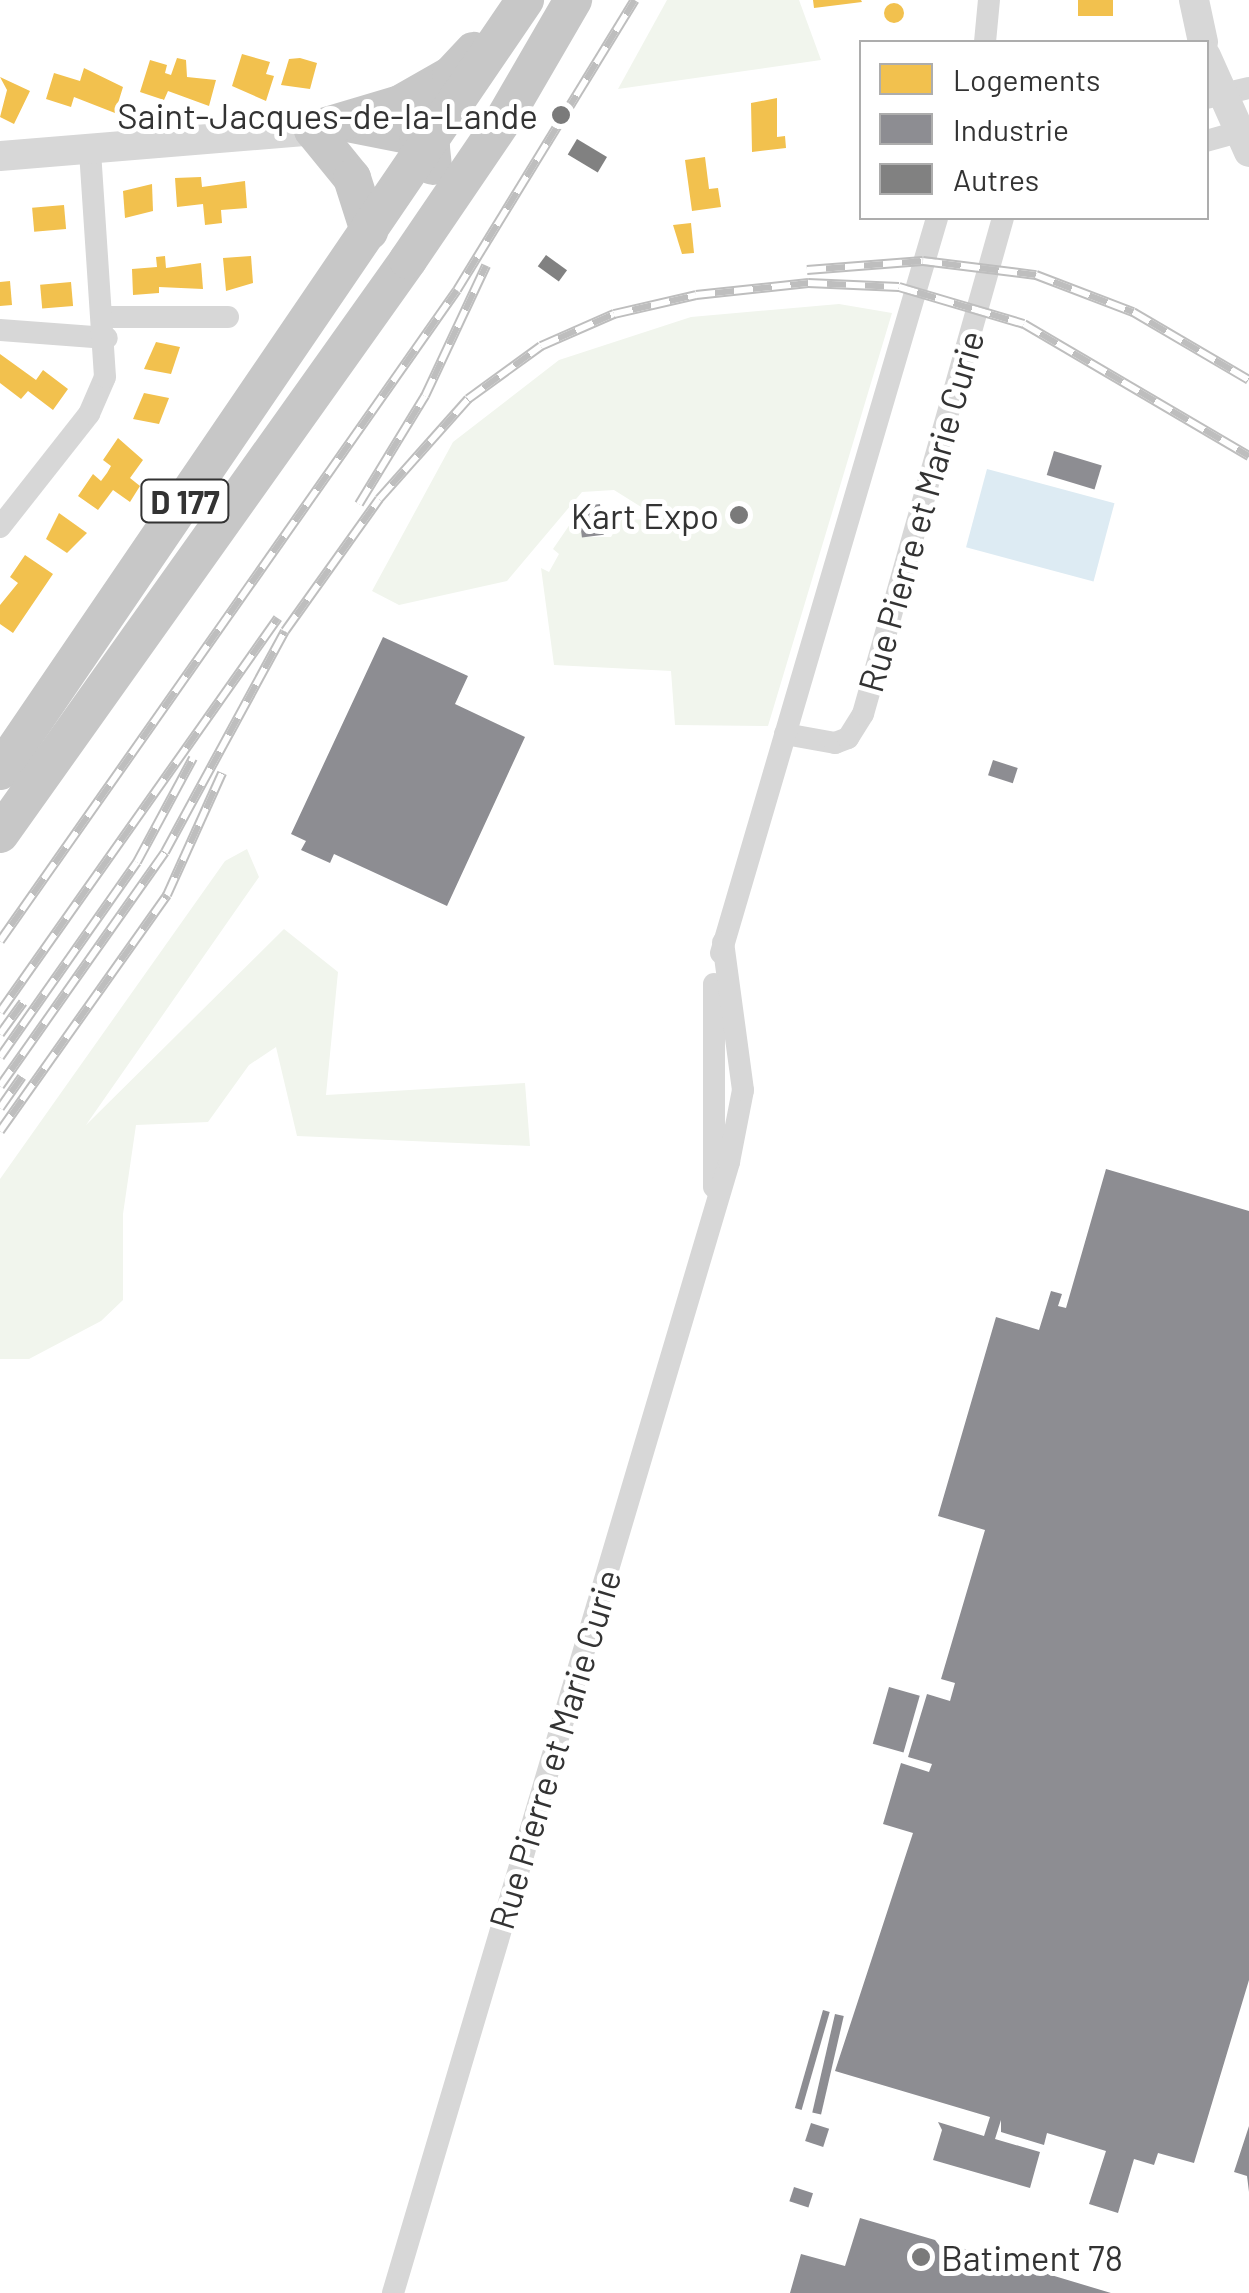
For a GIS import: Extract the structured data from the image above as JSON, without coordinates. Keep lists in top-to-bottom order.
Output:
{
  "streets": {
    "highway": ["D 177"],
    "street": ["Rue Pierre et Marie Curie"]
  },
  "places": ["Saint-Jacques-de-la-Lande", "Kart Expo", "Batiment 78"],
  "legend": ["Logements", "Industrie", "Autres"]
}
